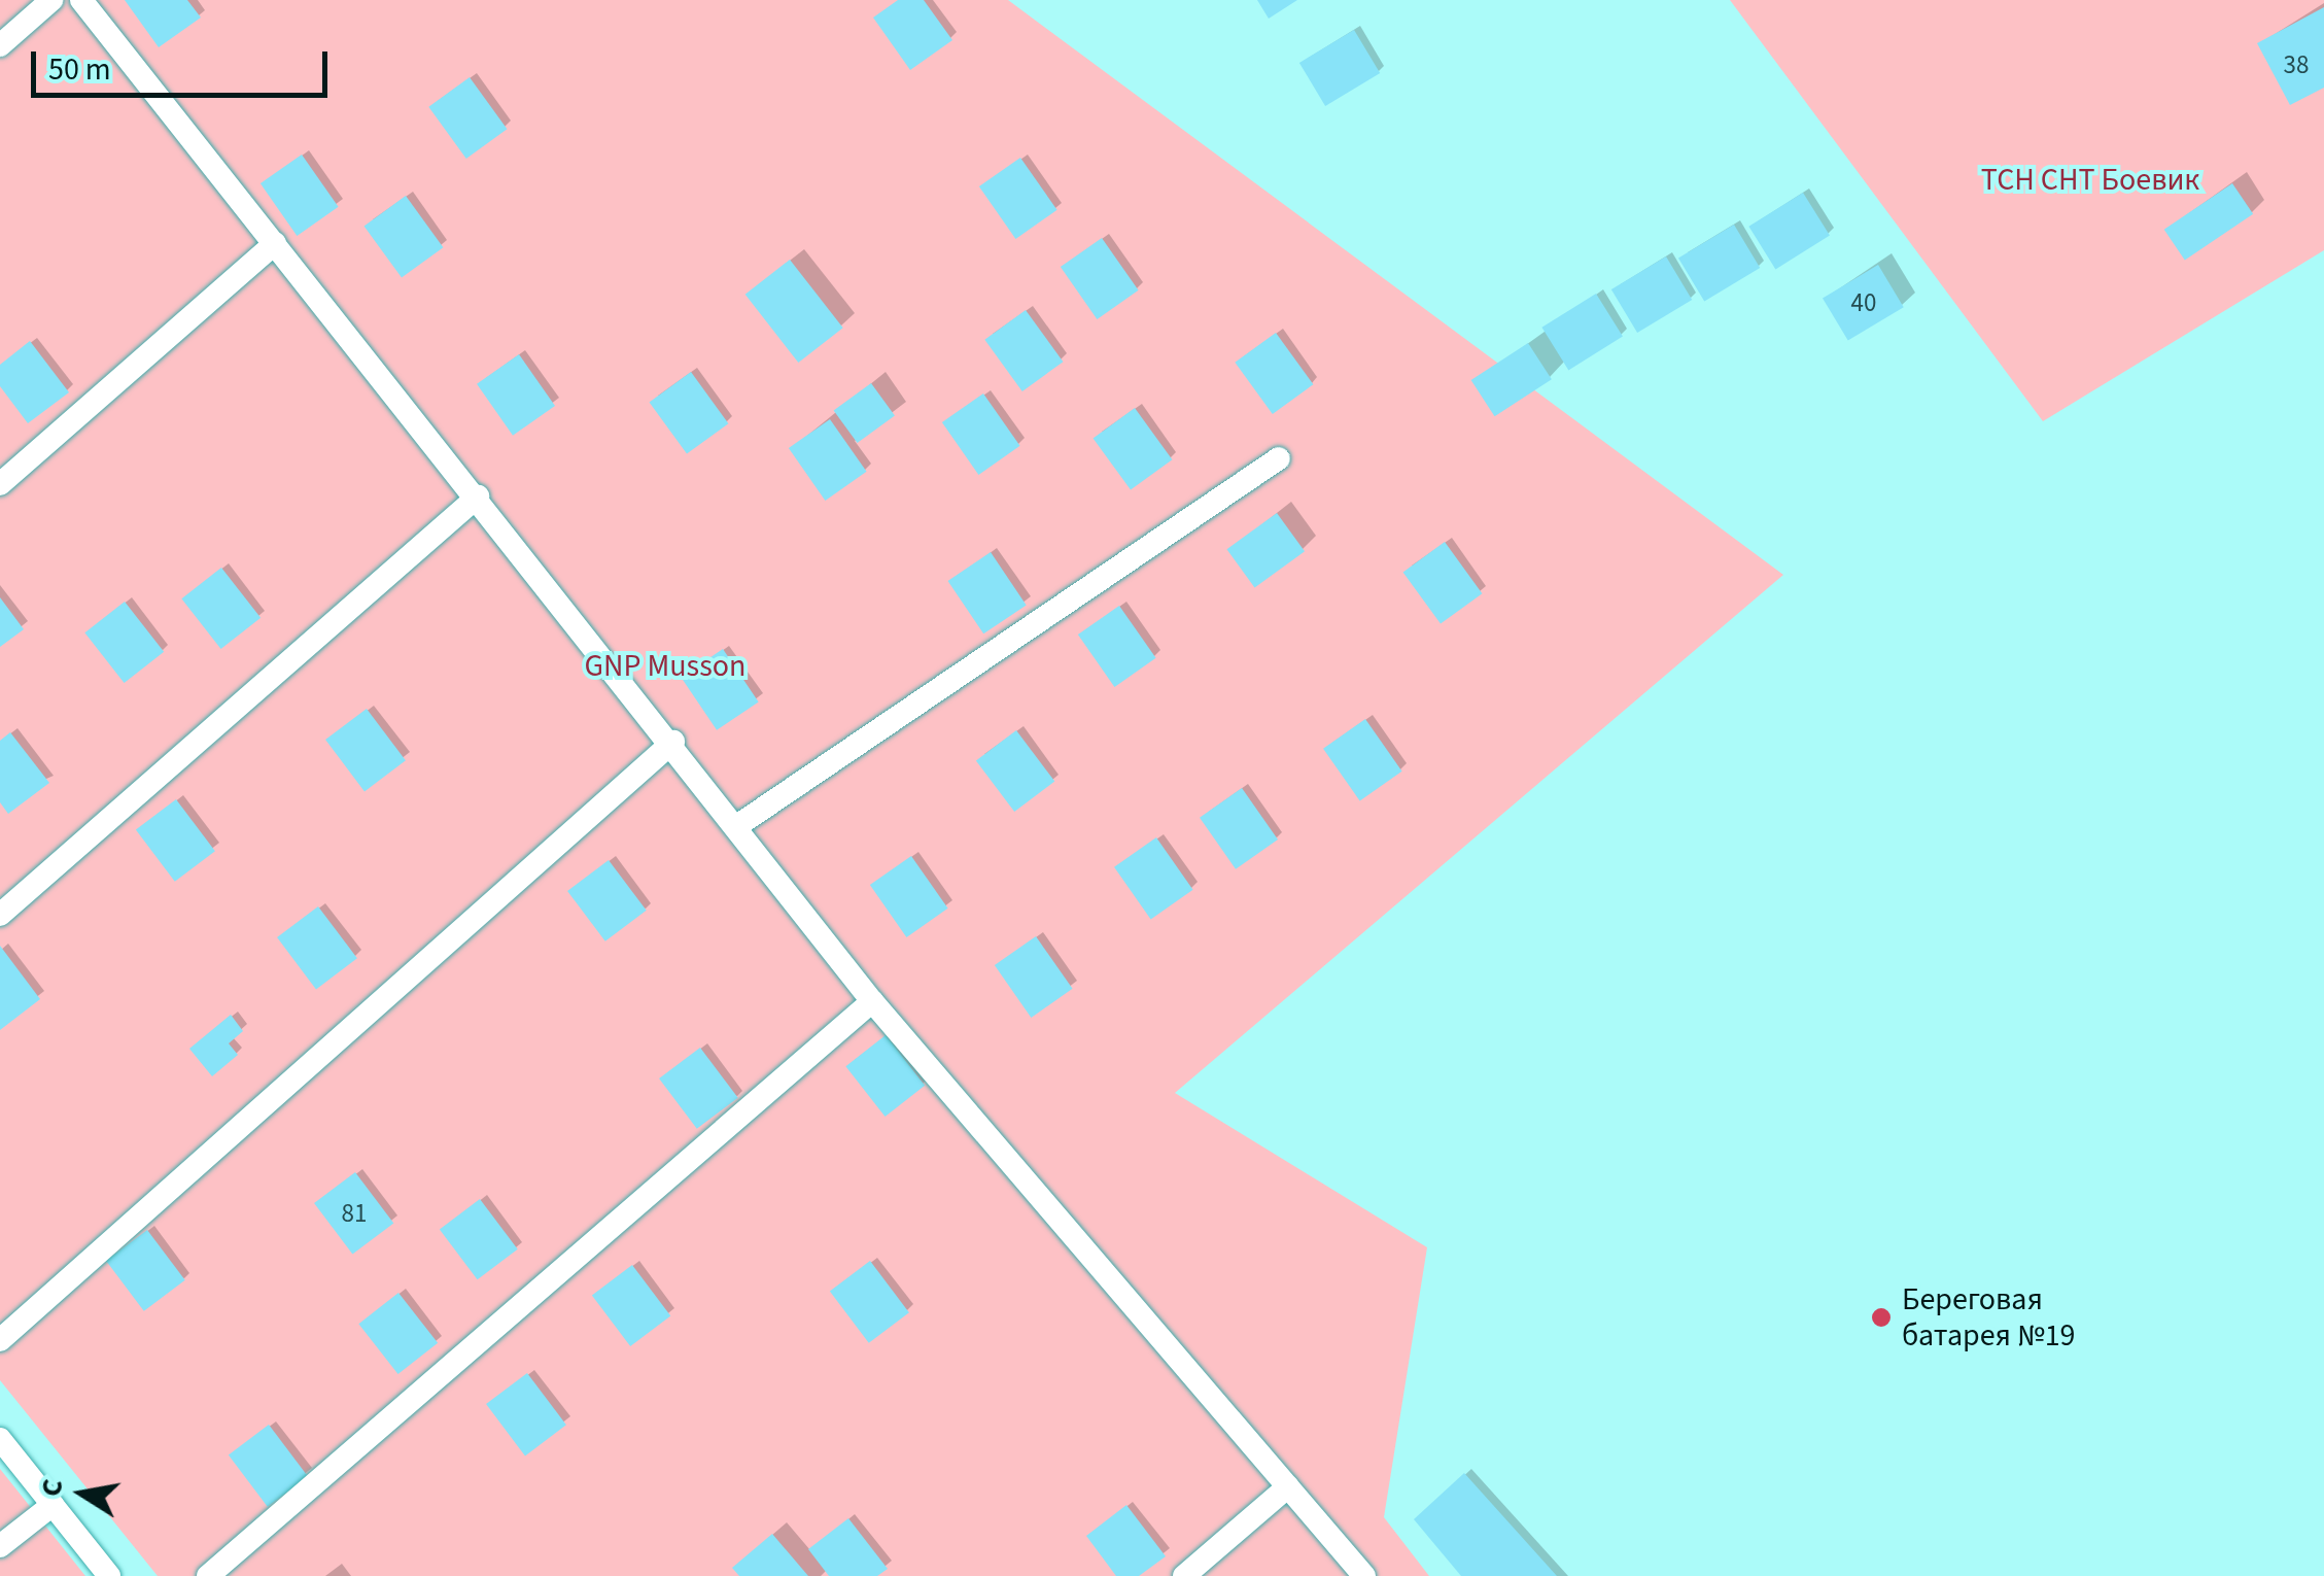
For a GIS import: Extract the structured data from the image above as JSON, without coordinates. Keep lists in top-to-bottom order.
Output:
{
  "parks": ["ТСН СНТ Боевик", "GNP Musson"],
  "places": ["Береговая батарея №19"],
  "house_numbers": ["38", "40", "81"],
  "scale_bar": "50 m",
  "north": "left"
}
